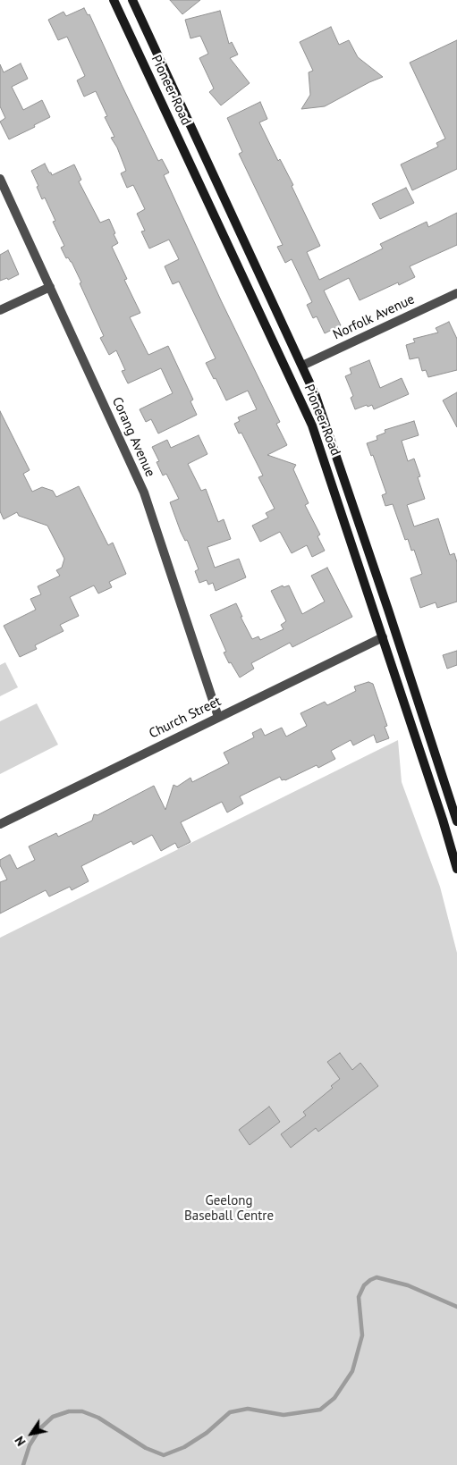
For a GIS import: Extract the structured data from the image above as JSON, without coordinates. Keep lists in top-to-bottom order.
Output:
{
  "streets": {
    "main road": ["Pioneer Road"],
    "street": ["Norfolk Avenue", "Corang Avenue", "Church Street"]
  },
  "crossings": [
    ["Pioneer Road", "Norfolk Avenue"],
    ["Pioneer Road", "Church Street"],
    ["Corang Avenue", "Church Street"]
  ],
  "parks": ["Geelong Baseball Centre"],
  "north": "bottom left"
}
